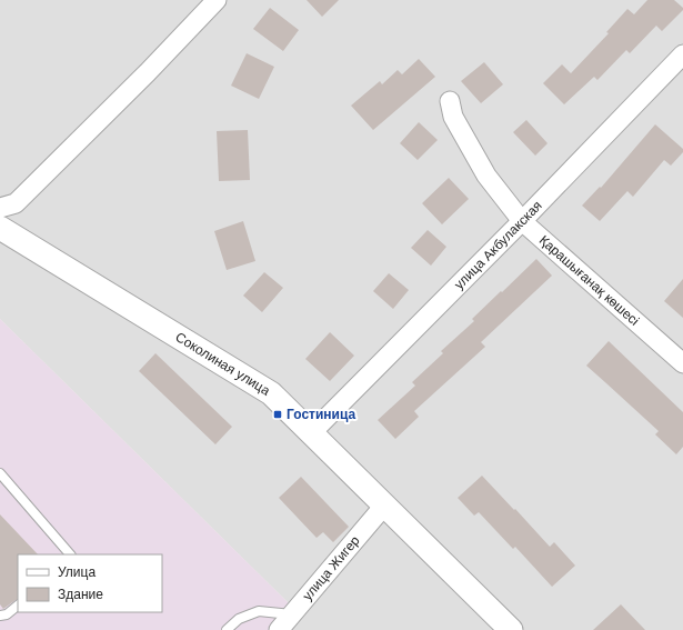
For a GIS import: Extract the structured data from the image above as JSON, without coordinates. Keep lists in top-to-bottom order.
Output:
{
  "streets": {
    "street": [
      "улица Акбулакская",
      "Қарашығанақ көшесі",
      "Соколиная улица",
      "улица Жигер"
    ]
  },
  "crossings": [
    ["улица Акбулакская", "Қарашығанақ көшесі"],
    ["улица Акбулакская", "Соколиная улица"],
    ["Соколиная улица", "улица Жигер"]
  ],
  "places": {
    "transit": ["Гостиница"]
  },
  "legend": ["Улица", "Здание"]
}
